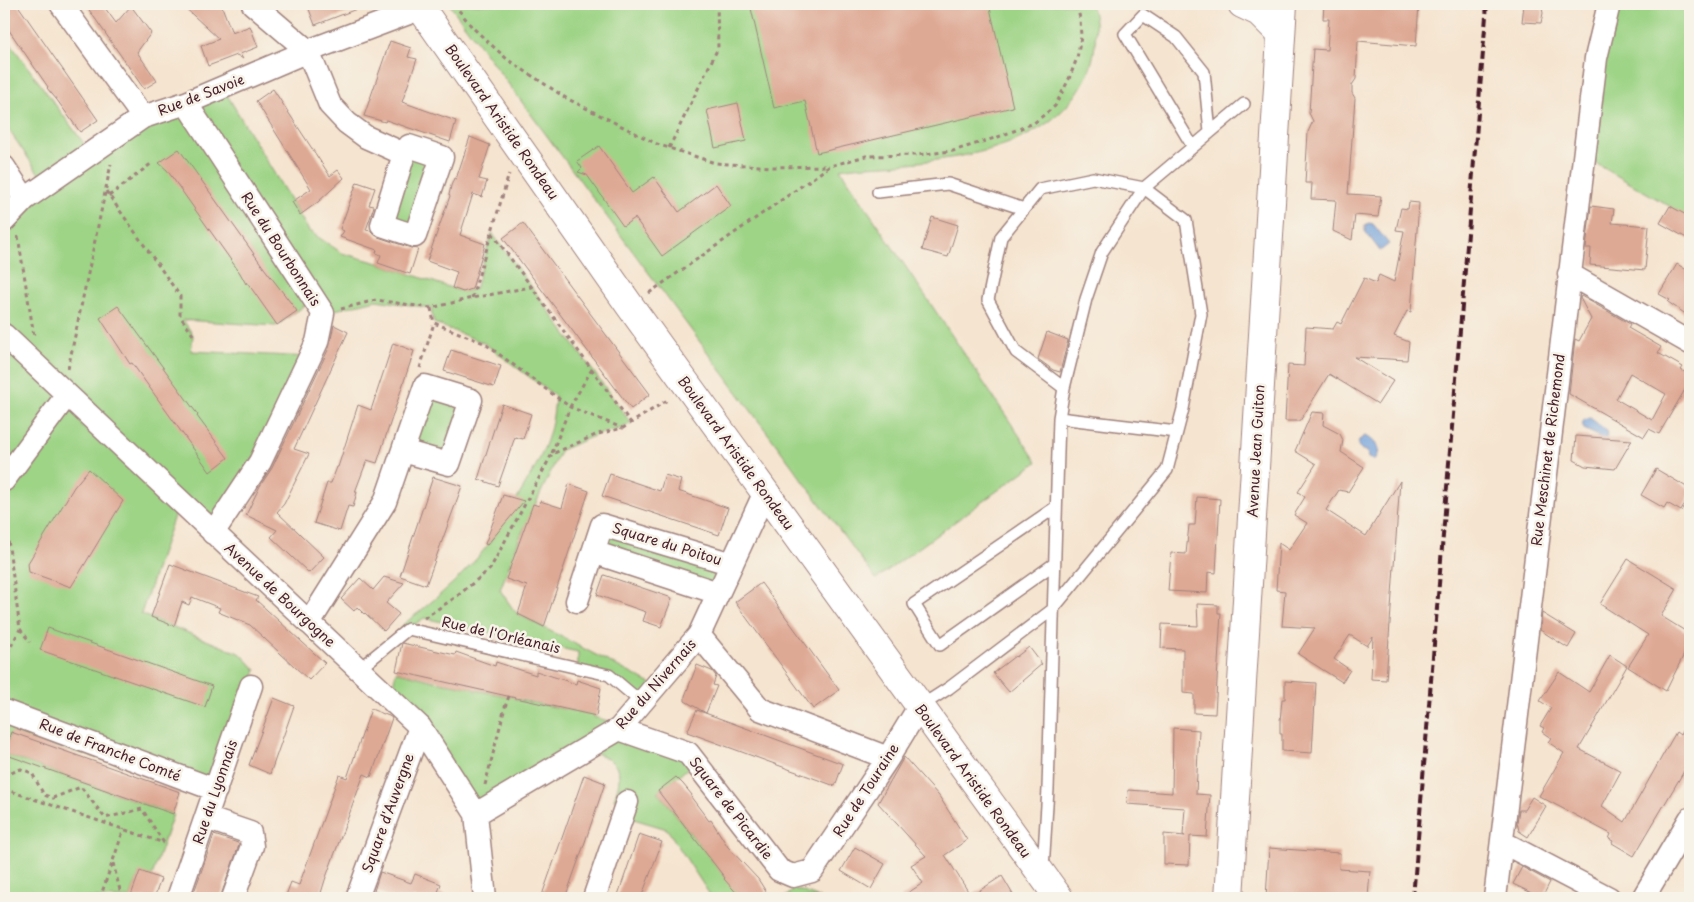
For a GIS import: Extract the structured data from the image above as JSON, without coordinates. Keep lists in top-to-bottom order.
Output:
{
  "streets": {
    "street": [
      "Rue de Savoie",
      "Boulevard Aristide Rondeau",
      "Rue du Bourbonnais",
      "Rue Meschinet de Richemond",
      "Avenue Jean Guiton",
      "Square du Poitou",
      "Avenue de Bourgogne",
      "Rue du Nivernais",
      "Rue de Franche Comté",
      "Rue de Touraine",
      "Rue du Lyonnais",
      "Square de Picardie",
      "Square d'Auvergne"
    ],
    "lane": ["Rue de l'Orléanais"]
  },
  "crossings": [
    ["Rue de Savoie", "Boulevard Aristide Rondeau"],
    ["Rue de Savoie", "Rue du Bourbonnais"],
    ["Boulevard Aristide Rondeau", "Rue du Nivernais"],
    ["Boulevard Aristide Rondeau", "Rue de Touraine"],
    ["Rue du Bourbonnais", "Avenue de Bourgogne"],
    ["Square du Poitou", "Rue du Nivernais"],
    ["Avenue de Bourgogne", "Rue du Nivernais"],
    ["Avenue de Bourgogne", "Square d'Auvergne"],
    ["Rue de l'Orléanais", "Rue du Nivernais"],
    ["Rue du Nivernais", "Square de Picardie"],
    ["Rue de Franche Comté", "Rue du Lyonnais"],
    ["Rue de Touraine", "Square de Picardie"]
  ]
}
